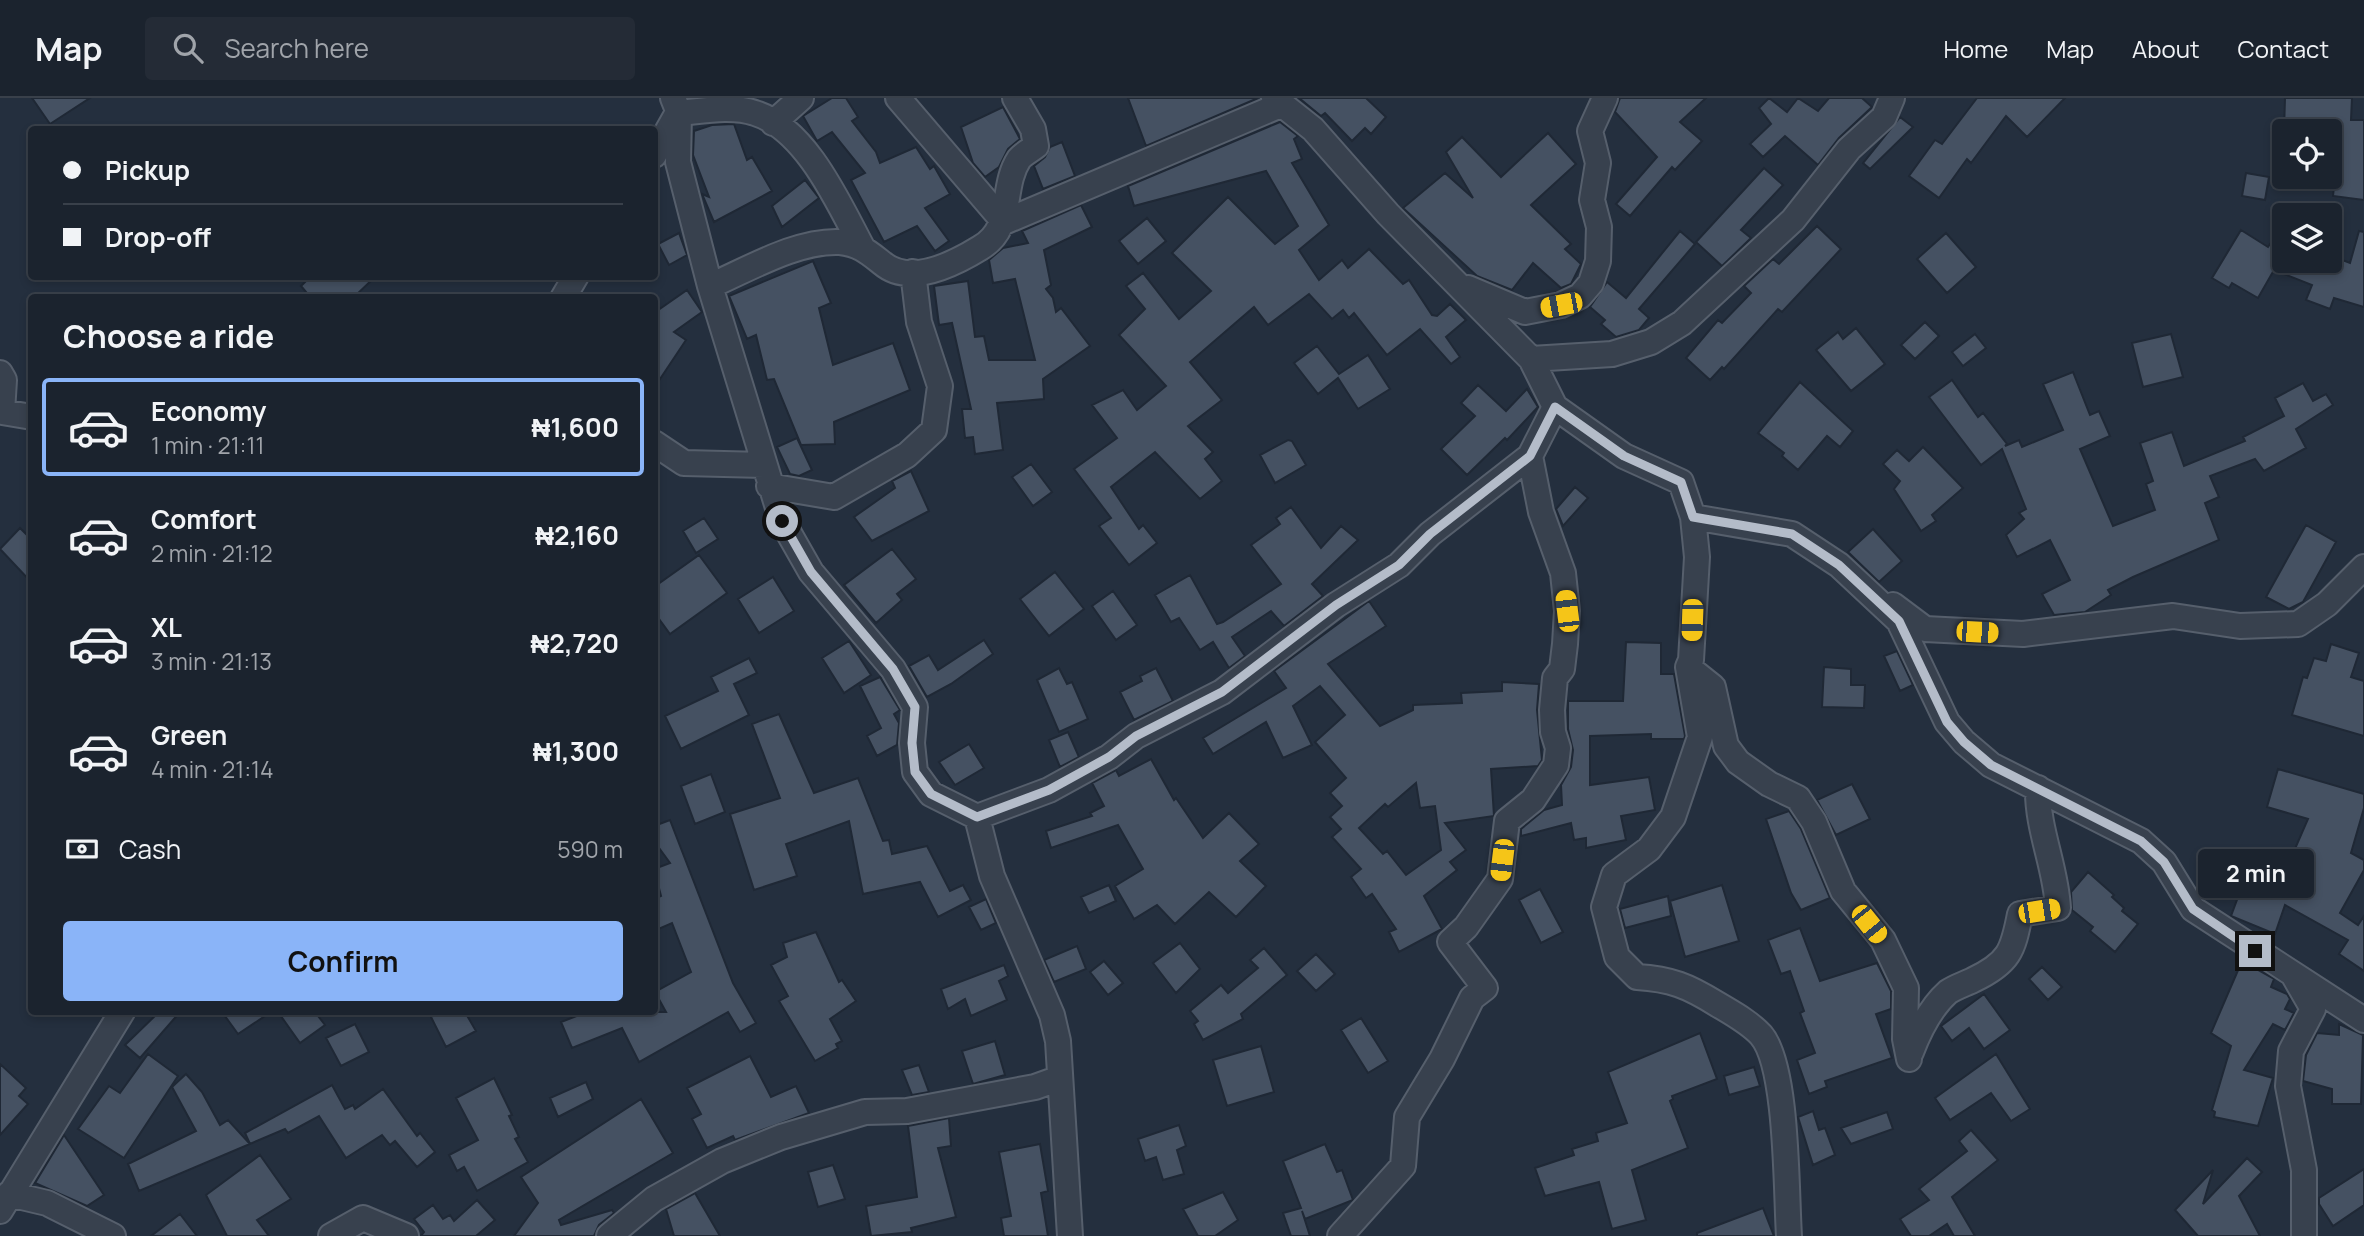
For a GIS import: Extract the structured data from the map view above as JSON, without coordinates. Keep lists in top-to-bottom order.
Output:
{
  "page": {
    "header": "Map",
    "search": "Search here",
    "nav": [
      "Home",
      "Map",
      "About",
      "Contact"
    ],
    "banner": ["Pickup", "Drop-off"],
    "heading": "Choose a ride",
    "list": [
      {
        "name": "Economy",
        "note": "1 min · 21:11",
        "value": "₦1,600"
      },
      {
        "name": "Comfort",
        "note": "2 min · 21:12",
        "value": "₦2,160"
      },
      {
        "name": "XL",
        "note": "3 min · 21:13",
        "value": "₦2,720"
      },
      {
        "name": "Green",
        "note": "4 min · 21:14",
        "value": "₦1,300"
      }
    ],
    "pay": ["Cash", "590 m"],
    "bubble": "2 min",
    "buttons": "Confirm"
  }
}
